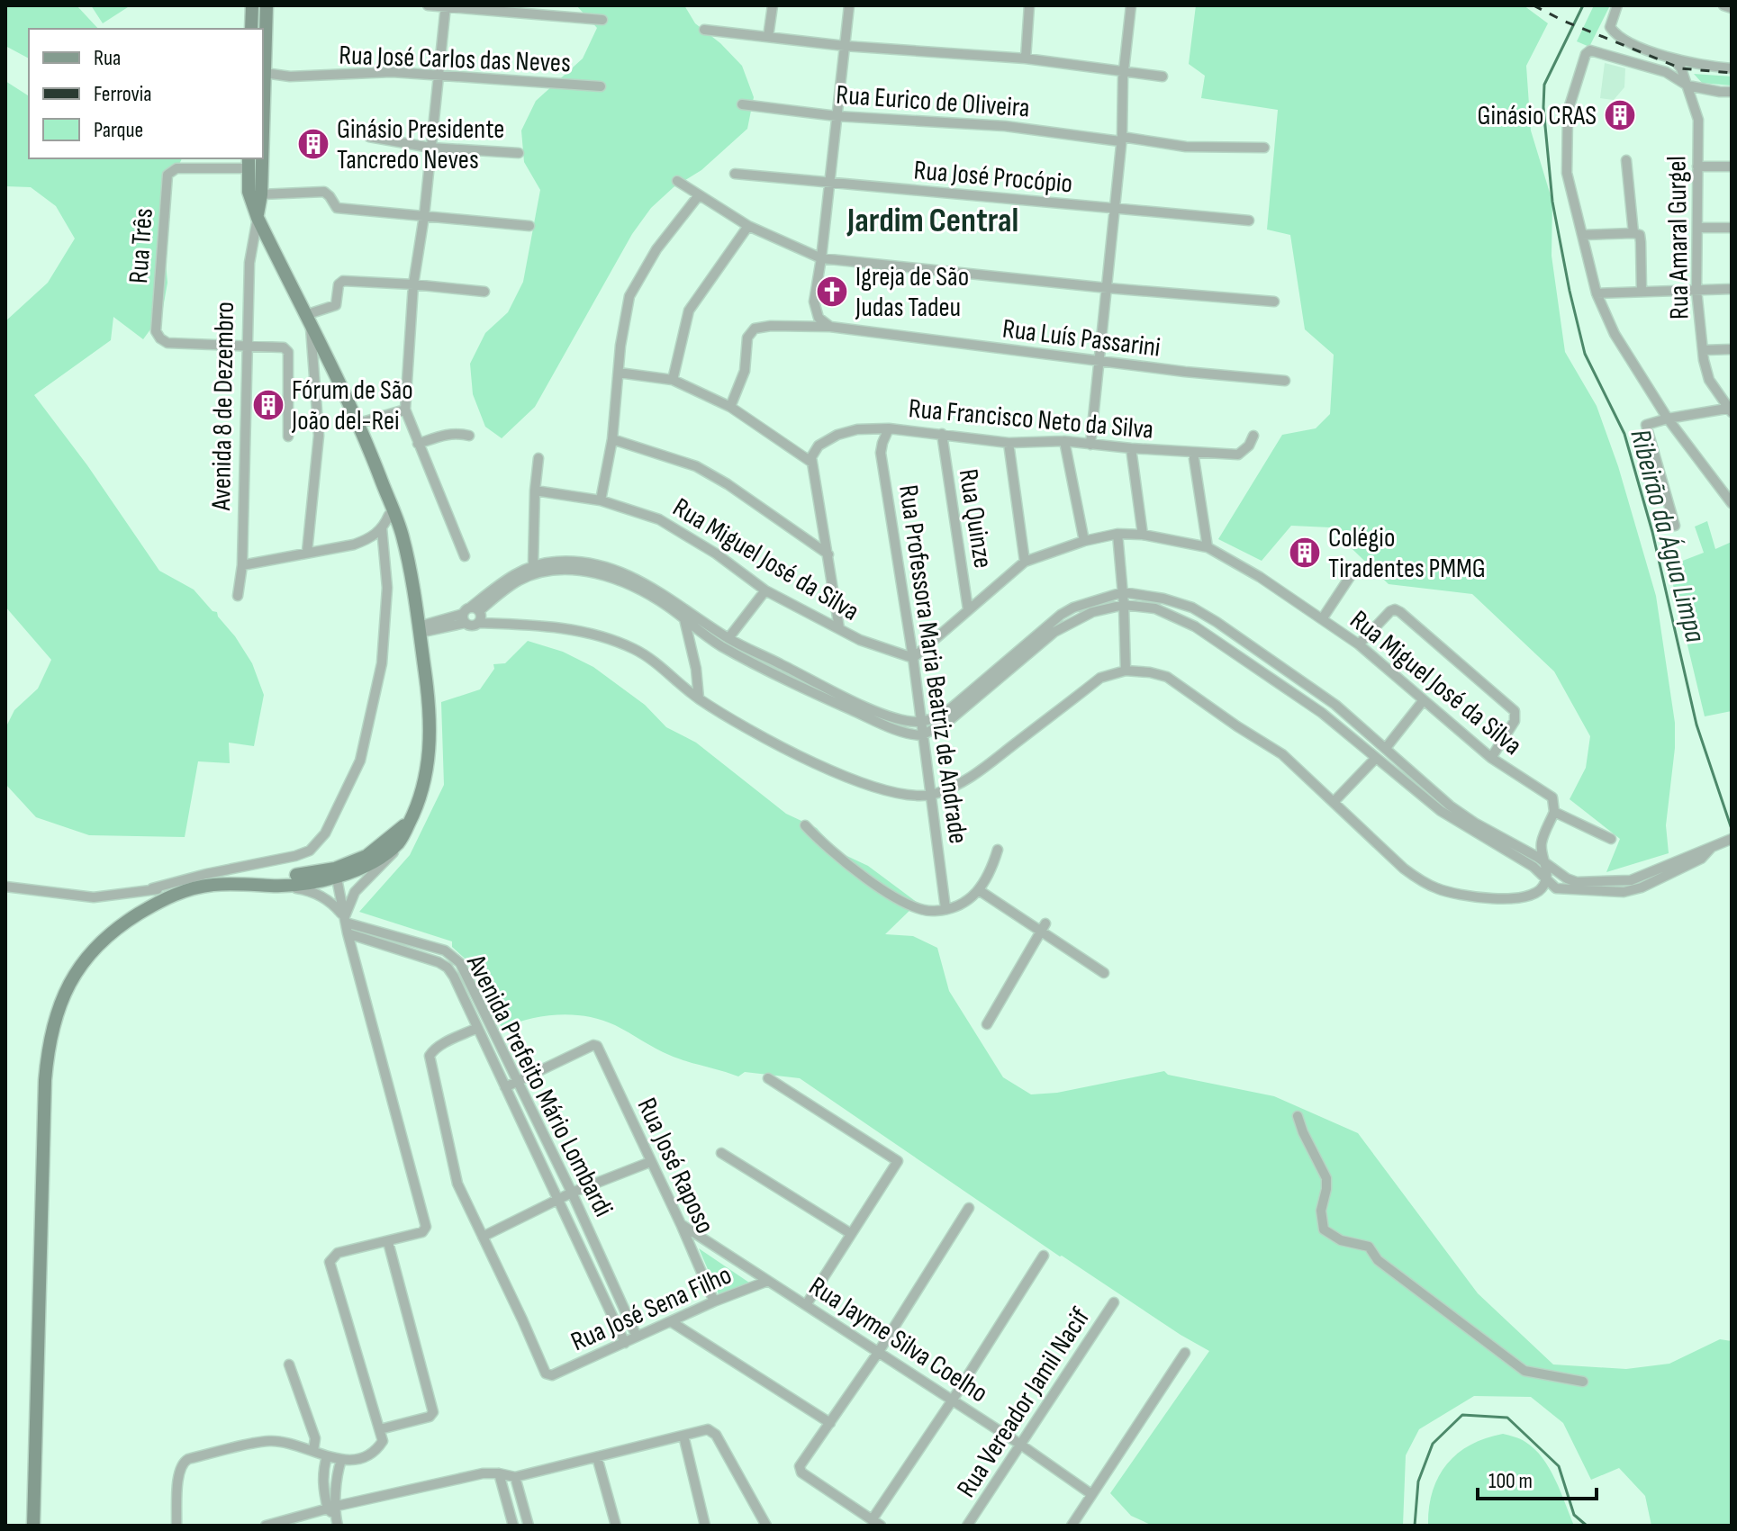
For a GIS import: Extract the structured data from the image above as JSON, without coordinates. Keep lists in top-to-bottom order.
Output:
{
  "streets": {
    "main road": ["Avenida 8 de Dezembro"],
    "street": [
      "Rua José Carlos das Neves",
      "Rua Eurico de Oliveira",
      "Rua José Procópio",
      "Rua Amaral Gurgel",
      "Rua Três",
      "Rua Luís Passarini",
      "Rua Francisco Neto da Silva",
      "Rua Quinze",
      "Rua Miguel José da Silva",
      "Rua Professora Maria Beatriz de Andrade",
      "Avenida Prefeito Mário Lombardi",
      "Rua José Raposo",
      "Rua José Sena Filho",
      "Rua Jayme Silva Coelho",
      "Rua Vereador Jamil Nacif"
    ]
  },
  "crossings": [
    ["Rua José Carlos das Neves", "Avenida 8 de Dezembro"],
    ["Rua Três", "Avenida 8 de Dezembro"],
    ["Rua Francisco Neto da Silva", "Rua Quinze"],
    ["Rua Francisco Neto da Silva", "Rua Professora Maria Beatriz de Andrade"],
    ["Rua Quinze", "Rua Miguel José da Silva"],
    ["Rua Miguel José da Silva", "Rua Professora Maria Beatriz de Andrade"],
    ["Avenida Prefeito Mário Lombardi", "Rua José Raposo"],
    ["Avenida Prefeito Mário Lombardi", "Rua José Sena Filho"],
    ["Rua José Raposo", "Rua José Sena Filho"],
    ["Rua José Raposo", "Rua Jayme Silva Coelho"],
    ["Rua José Sena Filho", "Rua Jayme Silva Coelho"],
    ["Rua Jayme Silva Coelho", "Rua Vereador Jamil Nacif"]
  ],
  "districts": ["Jardim Central"],
  "water": ["Ribeirão da Água Limpa"],
  "places": {
    "building": [
      "Ginásio CRAS",
      "Ginásio Presidente Tancredo Neves",
      "Fórum de São João del-Rei",
      "Colégio Tiradentes PMMG"
    ],
    "church": ["Igreja de São Judas Tadeu"]
  },
  "legend": ["Rua", "Ferrovia", "Parque"],
  "scale_bar": "100 m"
}
